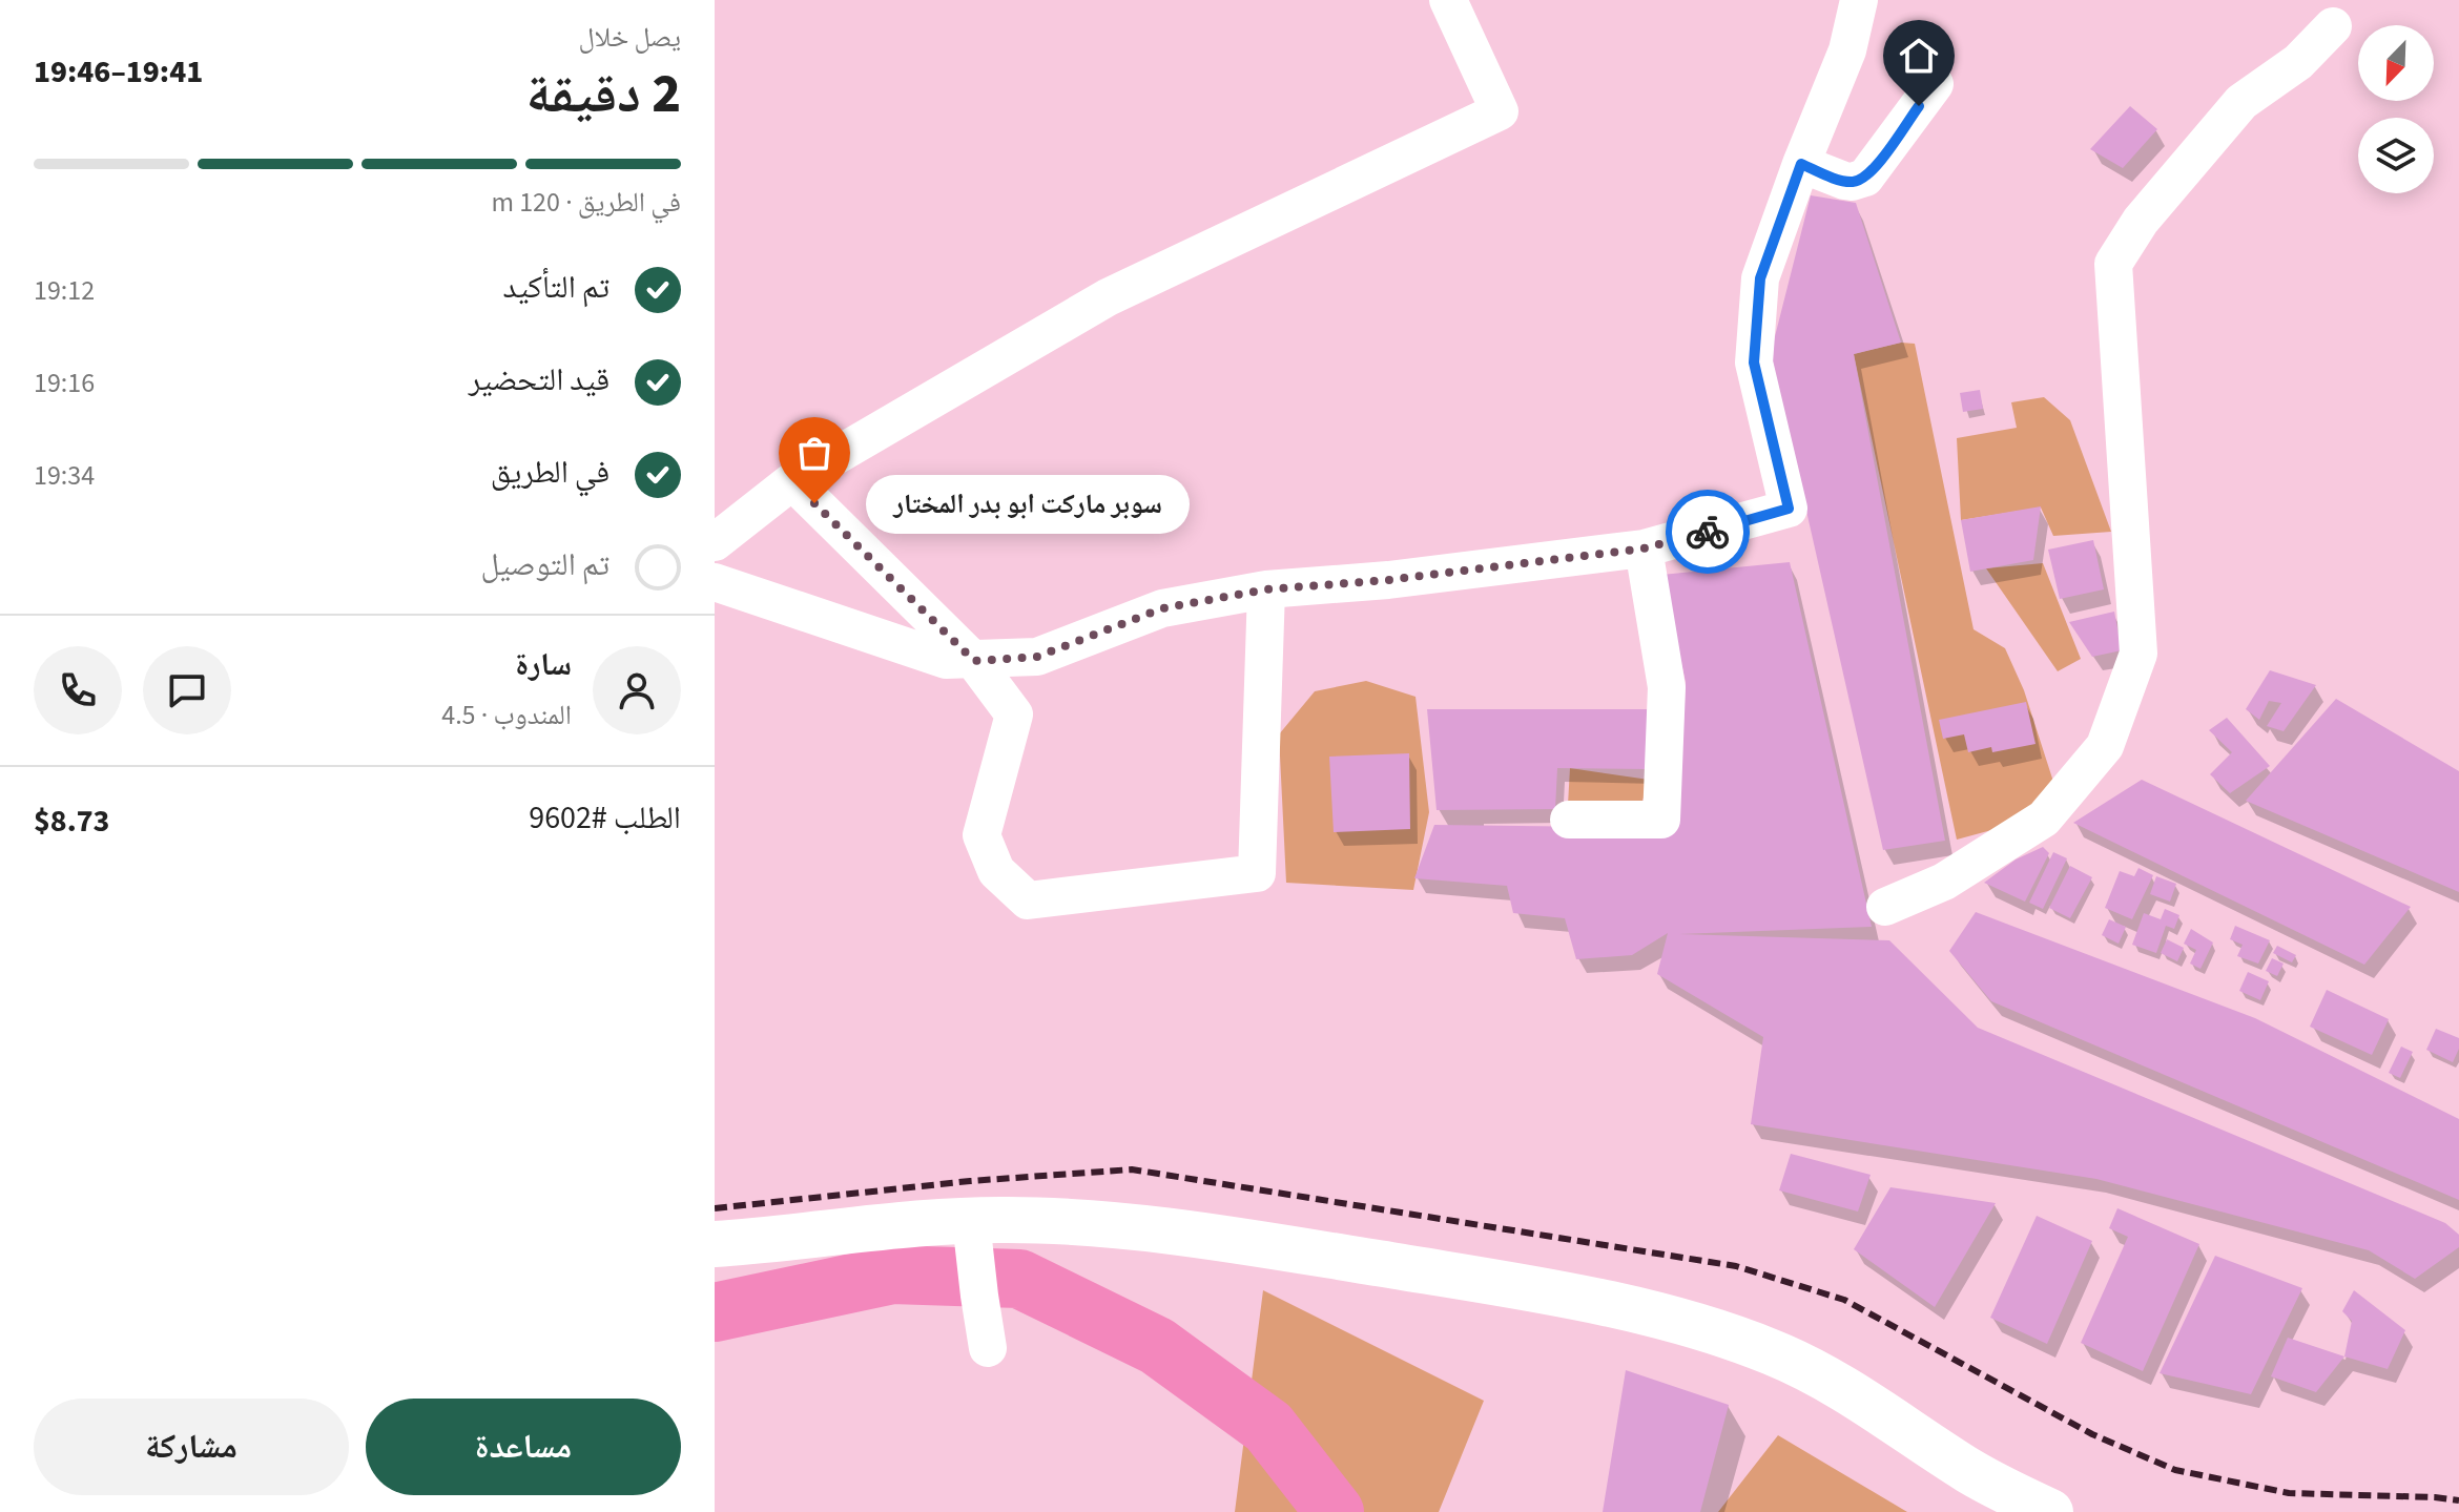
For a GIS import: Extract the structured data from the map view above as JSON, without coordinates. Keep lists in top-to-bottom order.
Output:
{
  "places": ["سوبر ماركت ابو بدر المختار"],
  "north": "bottom left",
  "page": {
    "heading": ["2 دقيقة", "يصل خلال", "19:41–19:46"],
    "panel": [
      "سارة",
      "المندوب · 4.5",
      "الطلب #9602",
      "$8.73"
    ],
    "bar": "في الطريق · 120 m",
    "list": [
      ["تم التأكيد", "19:12"],
      ["قيد التحضير", "19:16"],
      ["في الطريق", "19:34"],
      "تم التوصيل"
    ],
    "bubble": "سوبر ماركت ابو بدر المختار",
    "buttons": ["مساعدة", "مشاركة"]
  }
}
